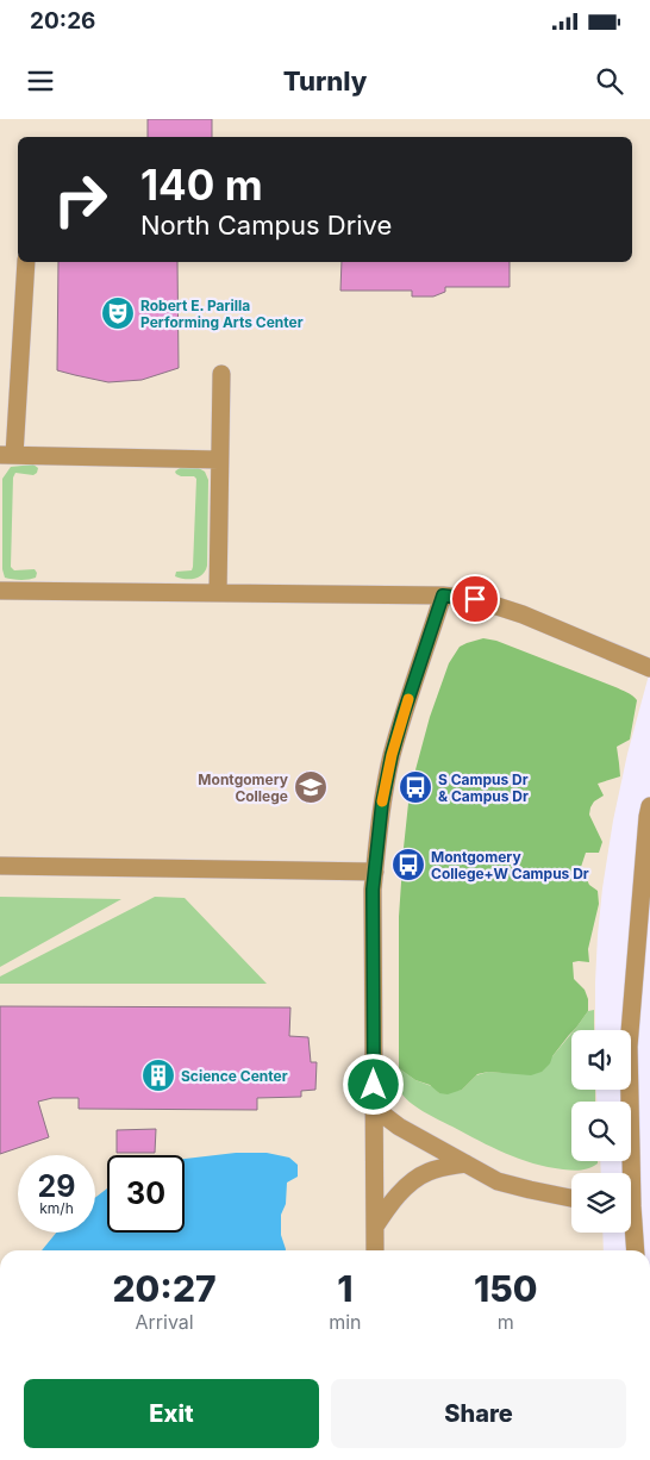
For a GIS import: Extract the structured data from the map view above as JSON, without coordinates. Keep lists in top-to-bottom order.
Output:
{
  "places": {
    "theatre": ["Robert E. Parilla Performing Arts Center"],
    "school or university": ["Montgomery College"],
    "bus stop": ["S Campus Dr & Campus Dr", "Montgomery College+W Campus Dr"],
    "building": ["Science Center"]
  },
  "page": {
    "status": "20:26",
    "header": "Turnly",
    "turn": ["140 m", "North Campus Drive"],
    "speed": "29 km/h",
    "limit": "30",
    "eta": [
      "20:27",
      "Arrival",
      "1",
      "min",
      "150",
      "m"
    ],
    "buttons": ["Exit", "Share"]
  }
}
